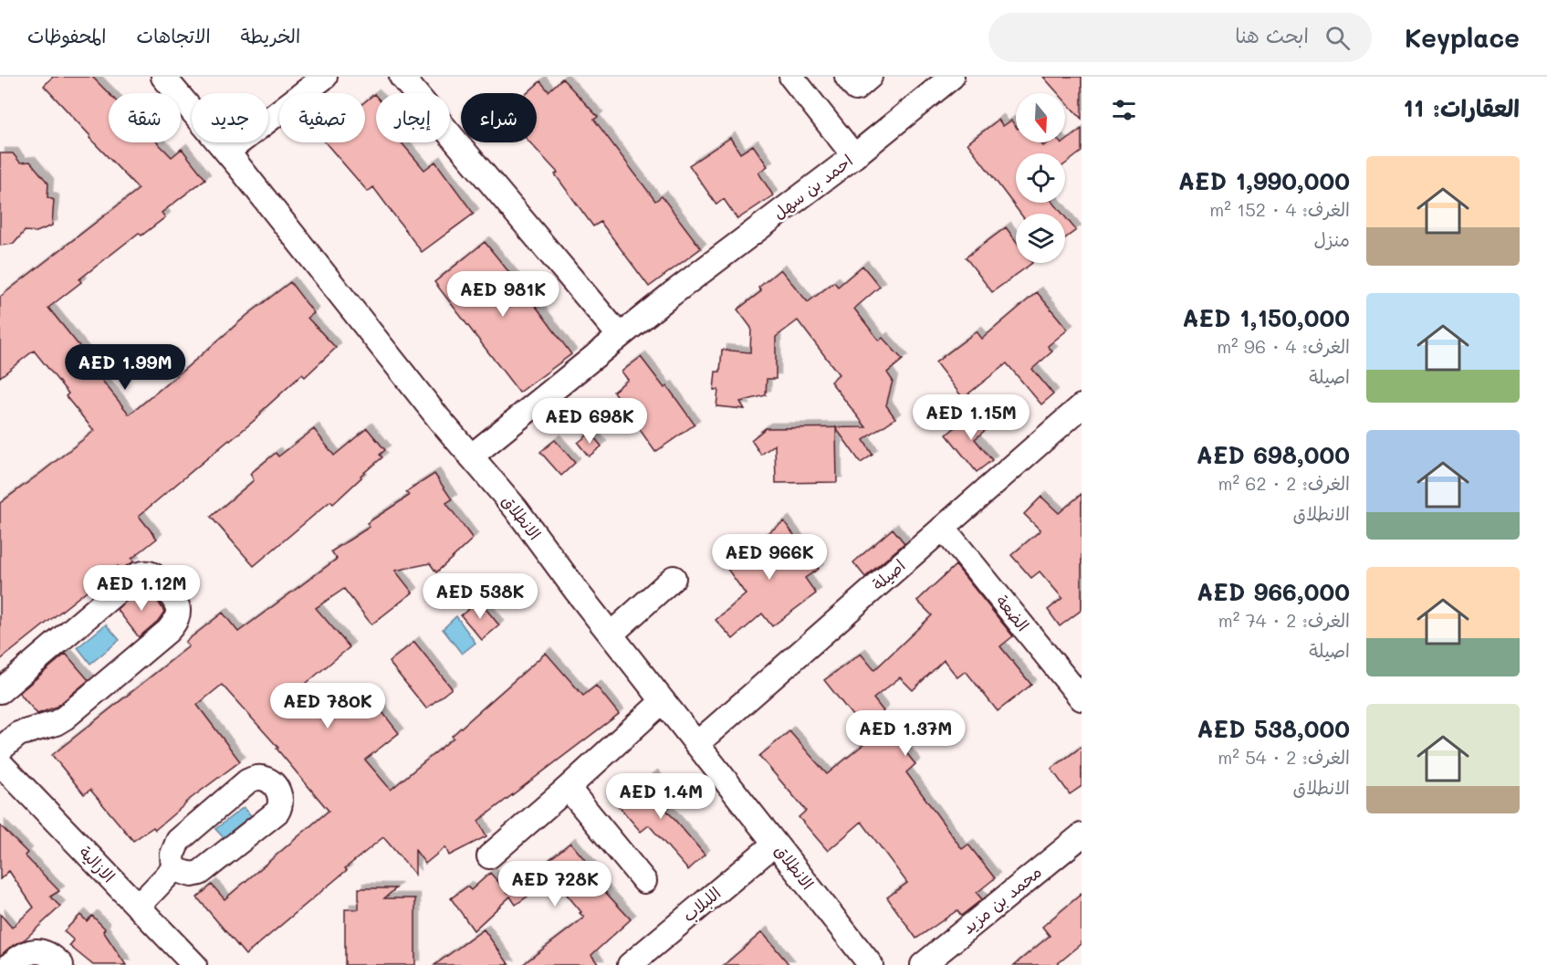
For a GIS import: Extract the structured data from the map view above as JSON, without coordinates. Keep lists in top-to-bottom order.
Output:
{
  "streets": {
    "street": [
      "احمد بن سهل",
      "الانطلاق",
      "اصيلة",
      "الضعة",
      "الازالية",
      "محمد بن مزيد",
      "اللبلاب"
    ]
  },
  "crossings": [
    ["احمد بن سهل", "الانطلاق"],
    ["الانطلاق", "اصيلة"],
    ["الانطلاق", "اللبلاب"],
    ["اصيلة", "الضعة"]
  ],
  "north": "bottom",
  "page": {
    "header": "Keyplace",
    "search": "ابحث هنا",
    "nav": ["الخريطة", "الاتجاهات", "المحفوظات"],
    "heading": "العقارات: 11",
    "chip": [
      "شراء",
      "إيجار",
      "تصفية",
      "جديد",
      "شقة"
    ],
    "list": [
      {
        "name": "AED 1,990,000",
        "note": "الغرف: 4 · 152 m² · منزل"
      },
      {
        "name": "AED 1,150,000",
        "note": "الغرف: 4 · 96 m² · اصيلة"
      },
      {
        "name": "AED 698,000",
        "note": "الغرف: 2 · 62 m² · الانطلاق"
      },
      {
        "name": "AED 966,000",
        "note": "الغرف: 2 · 74 m² · اصيلة"
      },
      {
        "name": "AED 538,000",
        "note": "الغرف: 2 · 54 m² · الانطلاق"
      }
    ],
    "price": [
      "AED 981K",
      "AED 1.99M",
      "AED 1.15M",
      "AED 698K",
      "AED 966K",
      "AED 1.12M",
      "AED 538K",
      "AED 780K",
      "AED 1.37M",
      "AED 1.4M",
      "AED 728K"
    ]
  }
}
